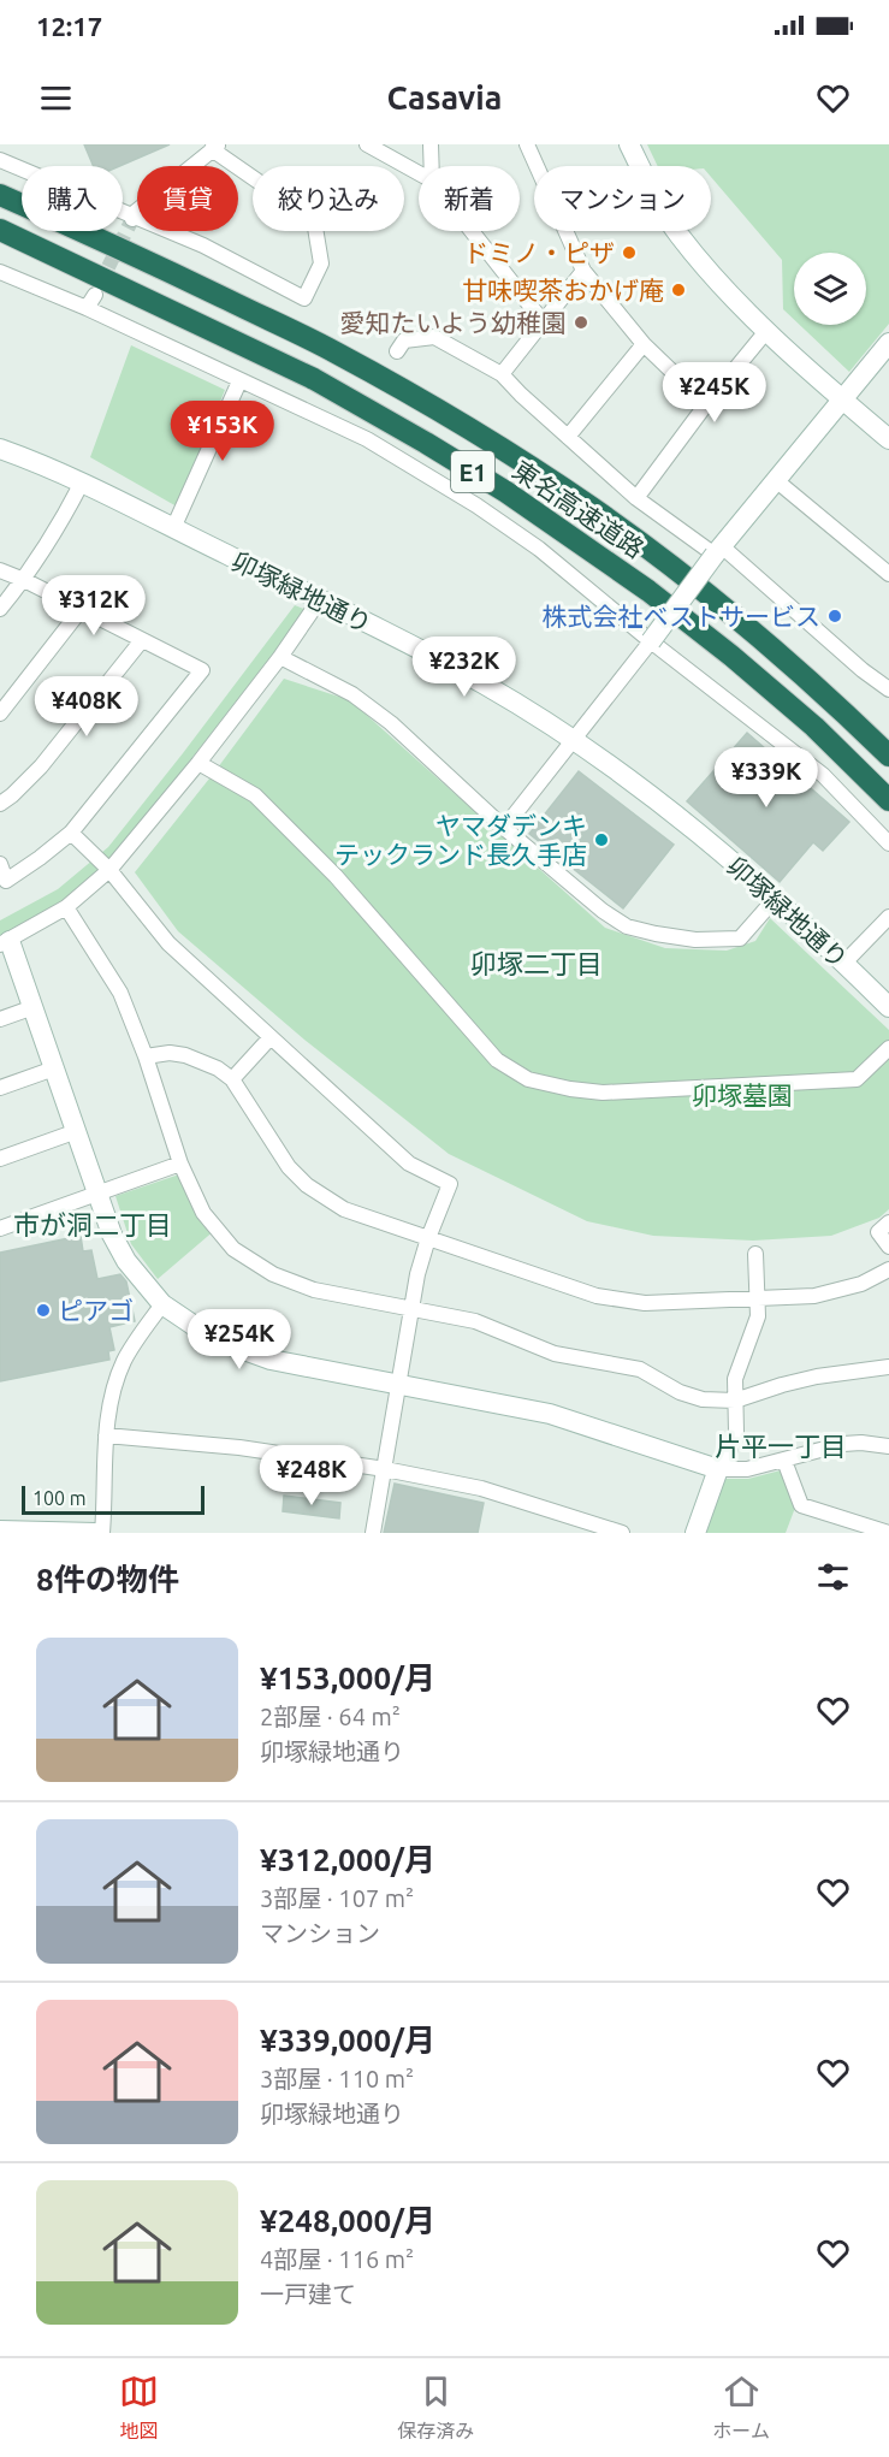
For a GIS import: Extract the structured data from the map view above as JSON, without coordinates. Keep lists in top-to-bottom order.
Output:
{
  "streets": {
    "highway": ["E1", "東名高速道路"],
    "street": ["卯塚緑地通り"]
  },
  "districts": ["卯塚二丁目", "市が洞二丁目", "片平一丁目"],
  "parks": ["卯塚墓園"],
  "places": [
    "ドミノ・ピザ",
    "甘味喫茶おかげ庵",
    "愛知たいよう幼稚園",
    "株式会社ベストサービス",
    "ヤマダデンキ テックランド長久手店",
    "ピアゴ"
  ],
  "scale_bar": "100 m",
  "page": {
    "status": "12:17",
    "header": "Casavia",
    "chip": [
      "購入",
      "賃貸",
      "絞り込み",
      "新着",
      "マンション"
    ],
    "price": [
      "¥245K",
      "¥153K",
      "¥312K",
      "¥232K",
      "¥408K",
      "¥339K",
      "¥254K",
      "¥248K"
    ],
    "scale": "100 m",
    "heading": "8件の物件",
    "list": [
      {
        "name": "¥153,000/月",
        "note": "2部屋 · 64 m² · 卯塚緑地通り"
      },
      {
        "name": "¥312,000/月",
        "note": "3部屋 · 107 m² · マンション"
      },
      {
        "name": "¥339,000/月",
        "note": "3部屋 · 110 m² · 卯塚緑地通り"
      },
      {
        "name": "¥248,000/月",
        "note": "4部屋 · 116 m² · 一戸建て"
      }
    ],
    "tabs": ["地図", "保存済み", "ホーム"]
  }
}
